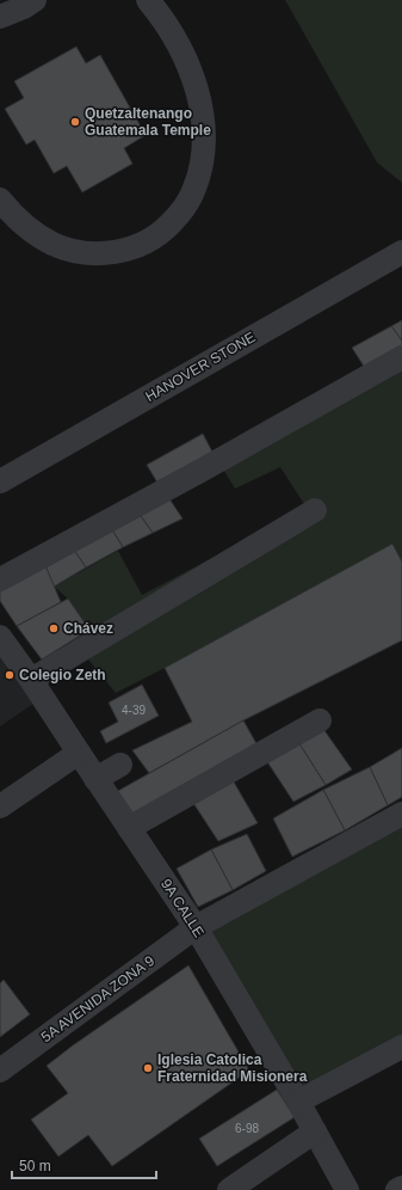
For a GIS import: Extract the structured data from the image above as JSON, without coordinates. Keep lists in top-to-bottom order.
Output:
{
  "streets": {
    "street": ["HANOVER STONE", "9A CALLE", "5A AVENIDA ZONA 9"]
  },
  "crossings": [
    ["9A CALLE", "5A AVENIDA ZONA 9"]
  ],
  "places": [
    "Quetzaltenango Guatemala Temple",
    "Chávez",
    "Colegio Zeth",
    "Iglesia Catolica Fraternidad Misionera"
  ],
  "house_numbers": ["4-39", "6-98"],
  "scale_bar": "50 m"
}
